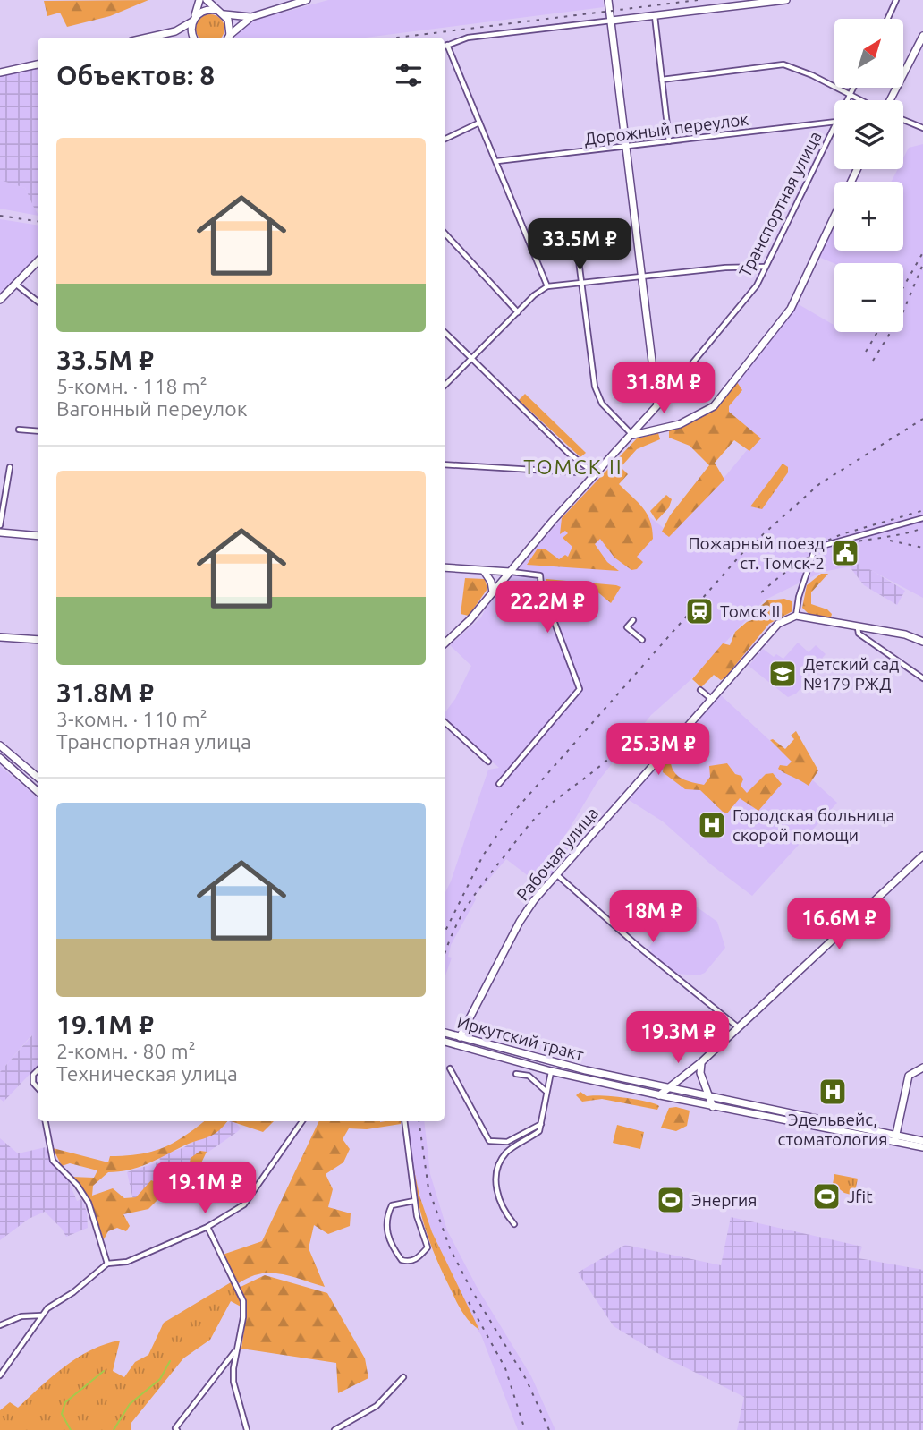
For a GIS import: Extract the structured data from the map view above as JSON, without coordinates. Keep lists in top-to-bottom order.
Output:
{
  "streets": {
    "main road": ["Транспортная улица", "Рабочая улица", "Иркутский тракт"],
    "street": ["Дорожный переулок"]
  },
  "crossings": [
    ["Рабочая улица", "Иркутский тракт"]
  ],
  "districts": ["ТОМСК II"],
  "places": {
    "public building": ["Пожарный поезд ст. Томск-2"],
    "station": ["Томск II"],
    "school or university": ["Детский сад №179 РЖД"],
    "hospital": ["Городская больница скорой помощи", "Эдельвейс, стоматология"],
    "sports": ["Jfit", "Энергия"]
  },
  "north": "top right",
  "page": {
    "map_buttons": ["+", "−"],
    "heading": "Объектов: 8",
    "list": [
      {
        "name": "33.5M ₽",
        "note": "5-комн. · 118 m² · Вагонный переулок"
      },
      {
        "name": "31.8M ₽",
        "note": "3-комн. · 110 m² · Транспортная улица"
      },
      {
        "name": "19.1M ₽",
        "note": "2-комн. · 80 m² · Техническая улица"
      }
    ],
    "price": [
      "33.5M ₽",
      "31.8M ₽",
      "22.2M ₽",
      "25.3M ₽",
      "18M ₽",
      "16.6M ₽",
      "19.3M ₽",
      "19.1M ₽"
    ]
  }
}
